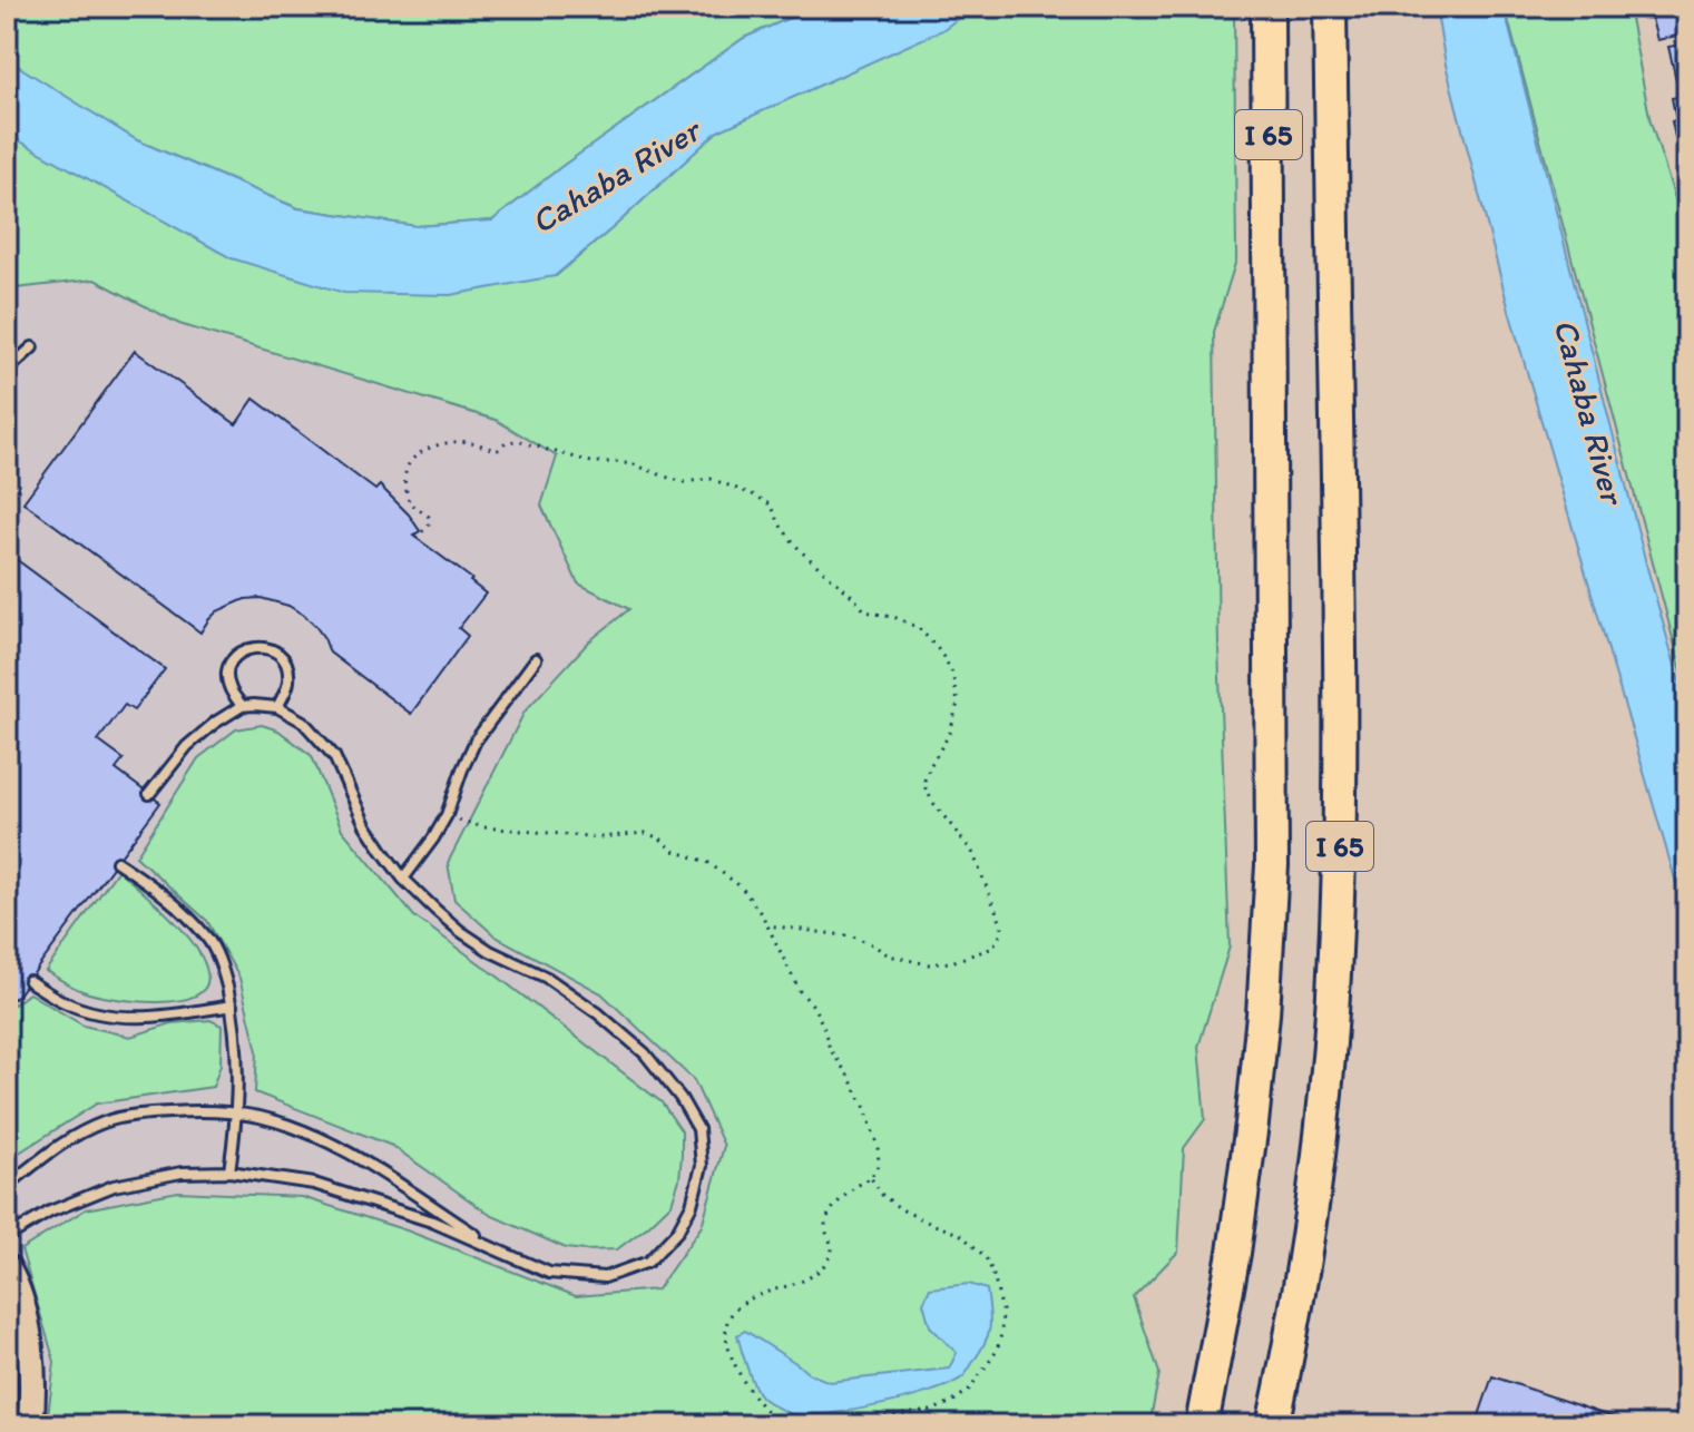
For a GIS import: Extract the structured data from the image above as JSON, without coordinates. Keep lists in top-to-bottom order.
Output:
{
  "streets": {
    "highway": ["I 65"]
  },
  "water": ["Cahaba River"]
}
